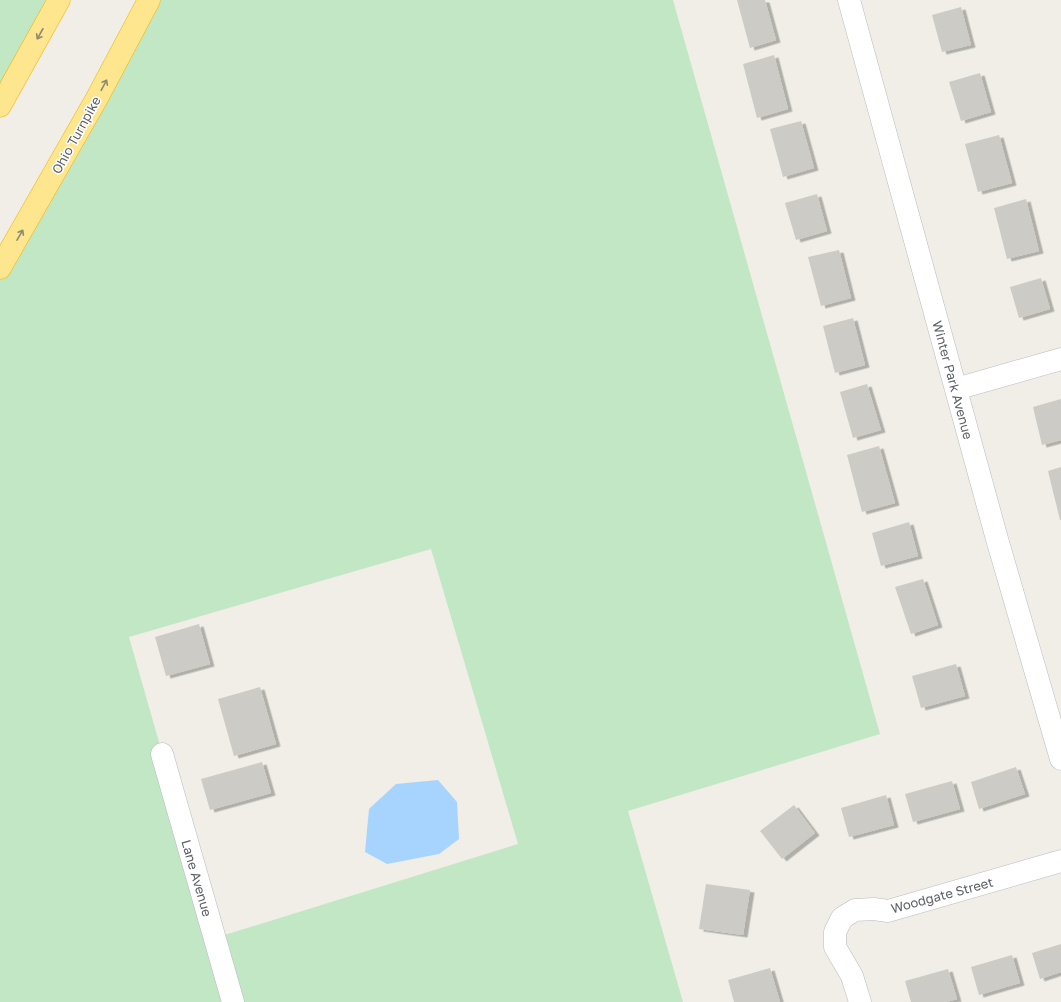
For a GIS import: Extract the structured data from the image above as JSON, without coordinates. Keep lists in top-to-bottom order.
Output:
{
  "streets": {
    "highway": ["Ohio Turnpike"],
    "street": ["Winter Park Avenue", "Lane Avenue", "Woodgate Street"]
  }
}
